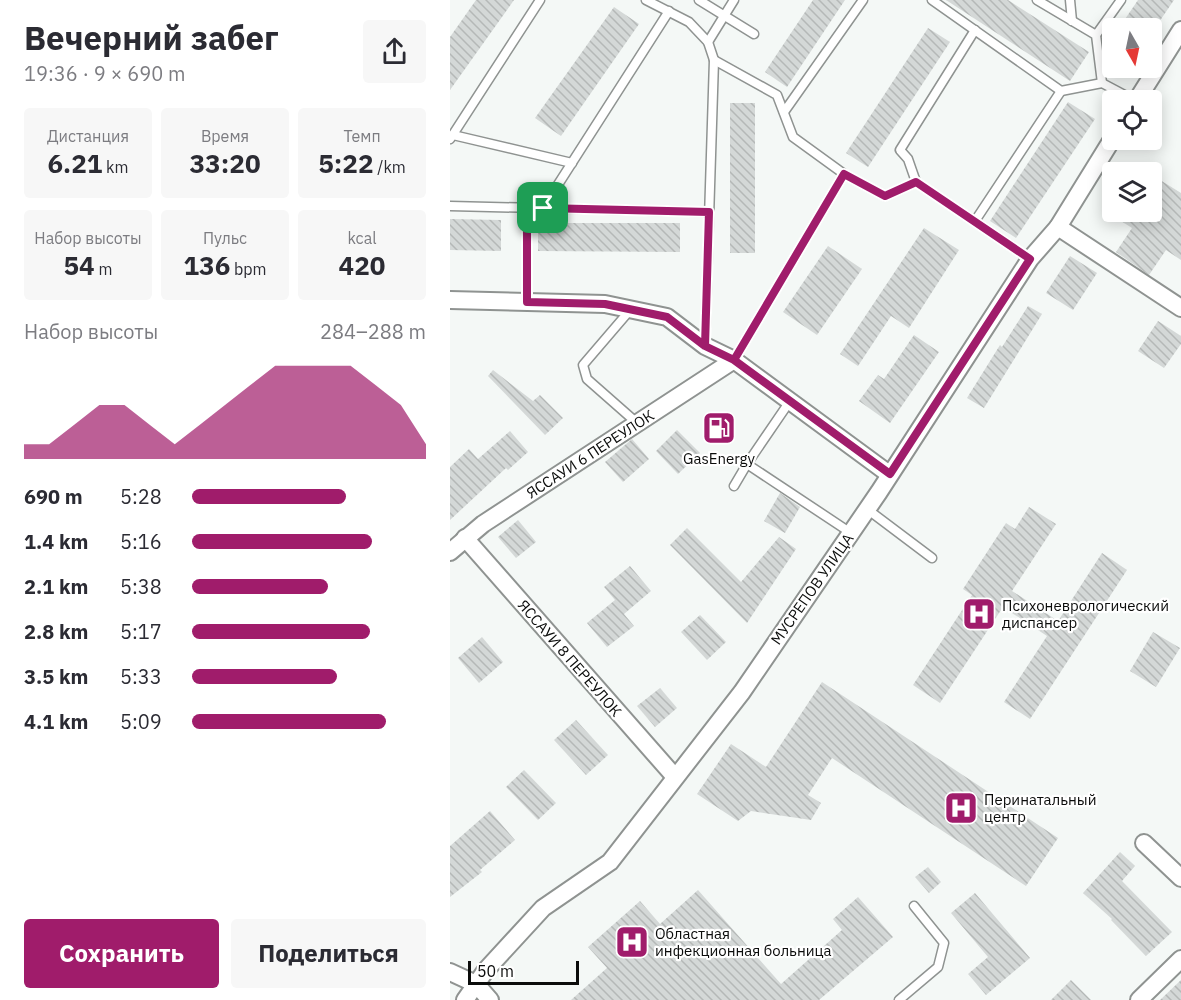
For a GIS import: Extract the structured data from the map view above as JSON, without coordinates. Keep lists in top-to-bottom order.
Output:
{
  "streets": {
    "street": ["ЯССАУИ 6 ПЕРЕУЛОК", "МУСРЕПОВ УЛИЦА", "ЯССАУИ 8 ПЕРЕУЛОК"]
  },
  "crossings": [
    ["ЯССАУИ 6 ПЕРЕУЛОК", "ЯССАУИ 8 ПЕРЕУЛОК"],
    ["МУСРЕПОВ УЛИЦА", "ЯССАУИ 8 ПЕРЕУЛОК"]
  ],
  "places": {
    "fuel station": ["GasEnergy"],
    "hospital": ["Психоневрологический диспансер", "Перинатальный центр", "Областная инфекционная больница"]
  },
  "scale_bar": "50 m",
  "north": "bottom",
  "page": {
    "heading": ["Вечерний забег", "19:36 · 9 × 690 m"],
    "stats": [
      ["Дистанция", "6.21 km"],
      ["Время", "33:20"],
      ["Темп", "5:22 /km"],
      ["Набор высоты", "54 m"],
      ["Пульс", "136 bpm"],
      ["kcal", "420"]
    ],
    "chart": ["Набор высоты", "284–288 m"],
    "list": [
      {
        "name": "690 m",
        "note": "5:28"
      },
      {
        "name": "1.4 km",
        "note": "5:16"
      },
      {
        "name": "2.1 km",
        "note": "5:38"
      },
      {
        "name": "2.8 km",
        "note": "5:17"
      },
      {
        "name": "3.5 km",
        "note": "5:33"
      },
      {
        "name": "4.1 km",
        "note": "5:09"
      }
    ],
    "buttons": ["Сохранить", "Поделиться"],
    "scale": "50 m"
  }
}
